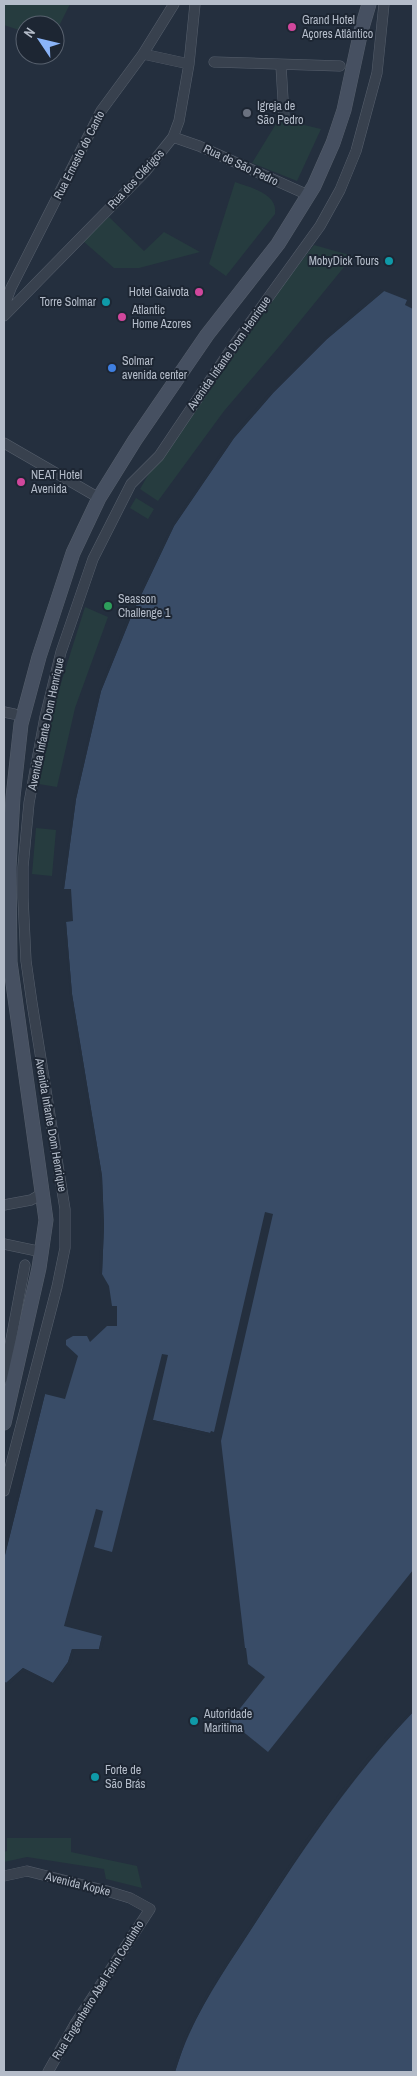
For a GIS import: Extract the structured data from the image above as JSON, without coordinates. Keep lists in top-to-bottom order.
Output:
{
  "streets": {
    "main road": ["Avenida Infante Dom Henrique"],
    "street": [
      "Rua Ernesto do Canto",
      "Rua de São Pedro",
      "Rua dos Clérigos",
      "Avenida Kopke",
      "Rua Engenheiro Abel Ferin Coutinho"
    ]
  },
  "crossings": [
    ["Rua de São Pedro", "Rua dos Clérigos"],
    ["Rua de São Pedro", "Avenida Infante Dom Henrique"],
    ["Avenida Kopke", "Rua Engenheiro Abel Ferin Coutinho"]
  ],
  "places": [
    "Grand Hotel Açores Atlântico",
    "Igreja de São Pedro",
    "MobyDick Tours",
    "Hotel Gaivota",
    "Torre Solmar",
    "Atlantic Home Azores",
    "Solmar avenida center",
    "NEAT Hotel Avenida",
    "Seasson Challenge 1",
    "Autoridade Maritima",
    "Forte de São Brás"
  ],
  "north": "top left"
}
